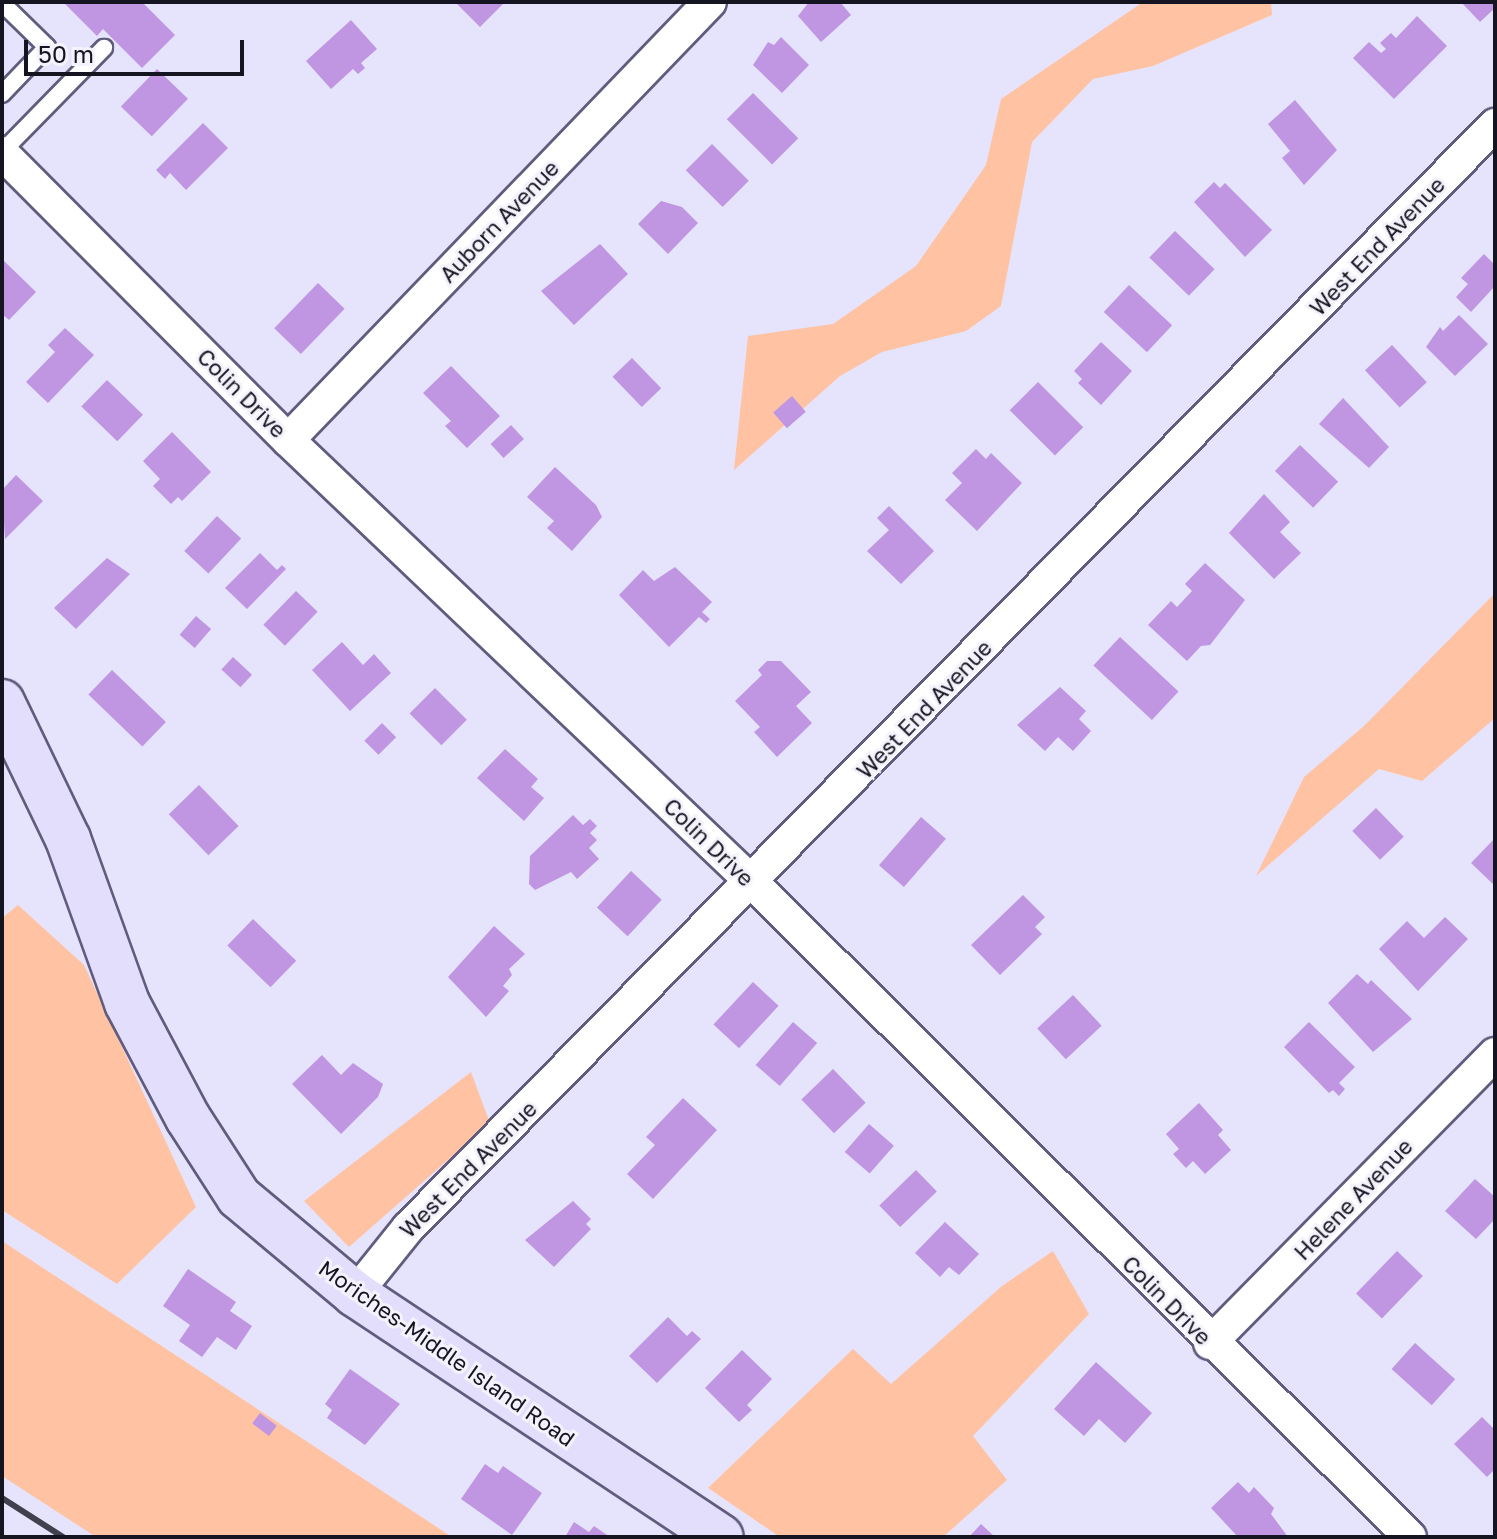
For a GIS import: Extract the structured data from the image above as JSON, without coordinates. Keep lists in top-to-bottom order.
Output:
{
  "streets": {
    "main road": ["Moriches-Middle Island Road"],
    "street": [
      "Auborn Avenue",
      "West End Avenue",
      "Colin Drive",
      "Helene Avenue"
    ]
  },
  "crossings": [
    ["Auborn Avenue", "Colin Drive"],
    ["West End Avenue", "Colin Drive"],
    ["West End Avenue", "Moriches-Middle Island Road"],
    ["Colin Drive", "Helene Avenue"]
  ],
  "scale_bar": "50 m"
}
